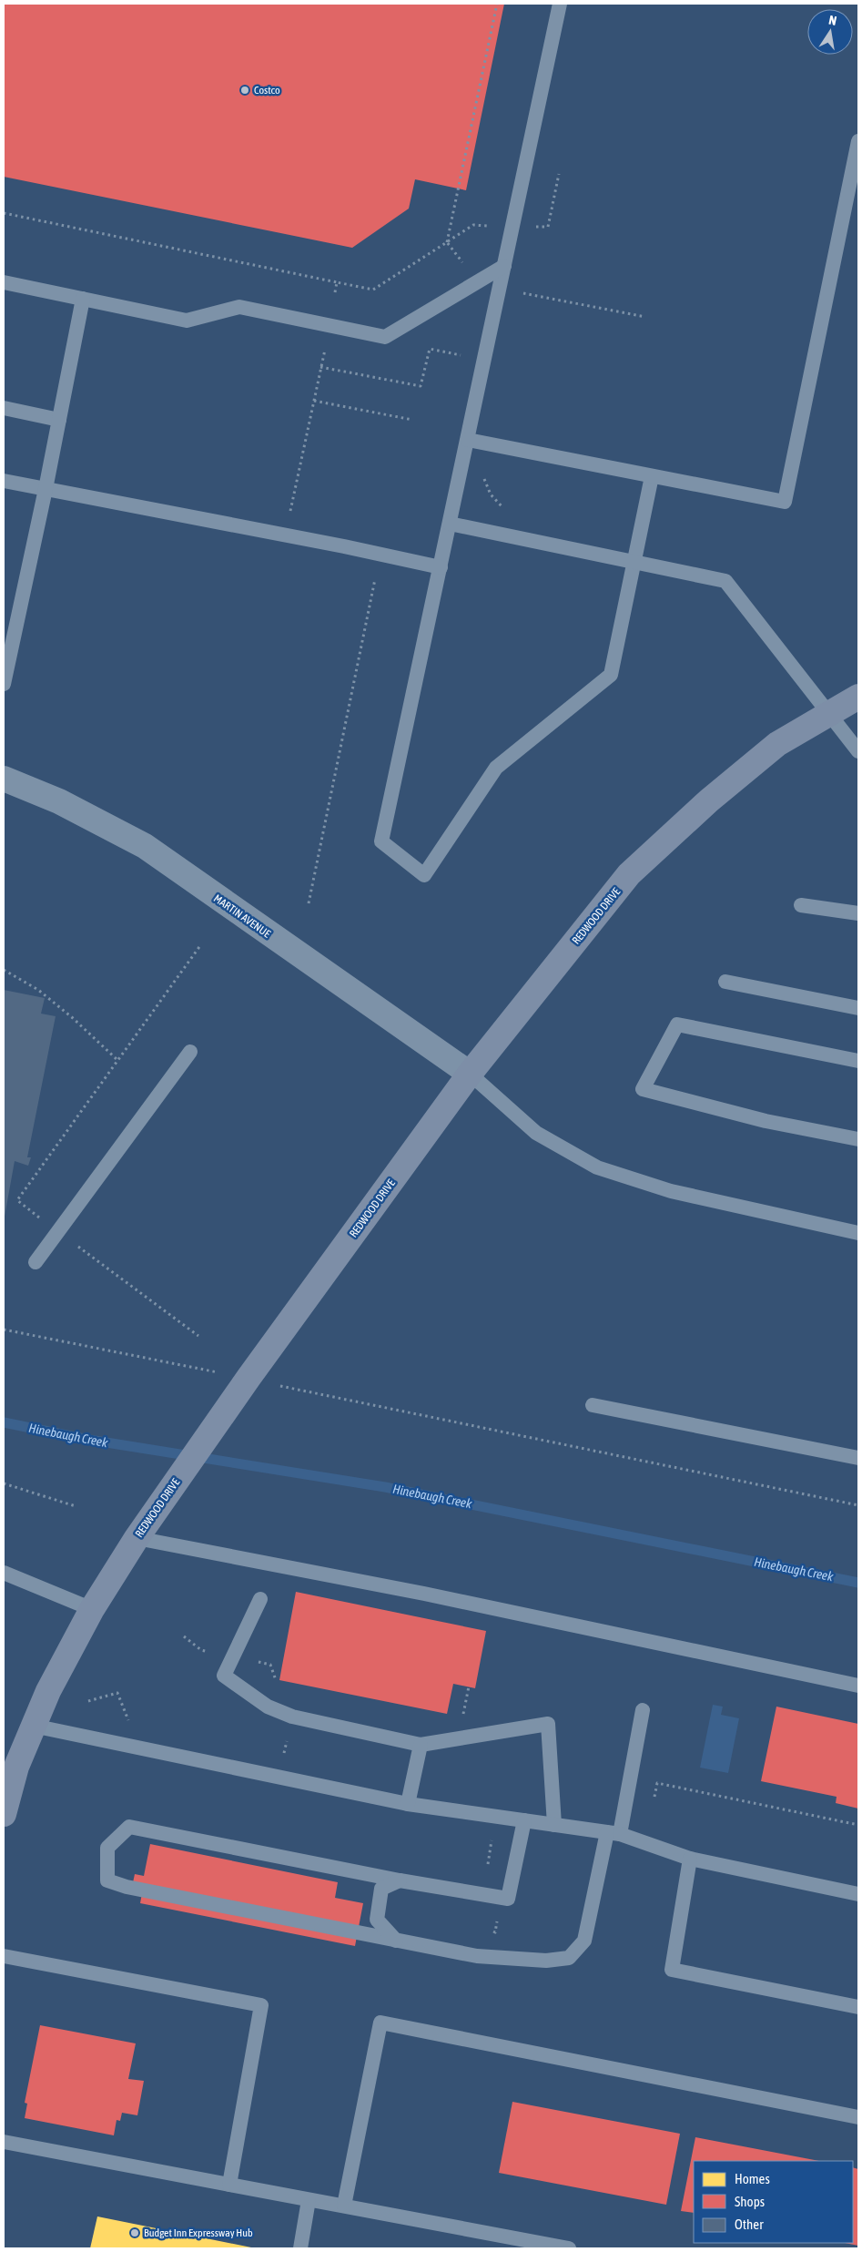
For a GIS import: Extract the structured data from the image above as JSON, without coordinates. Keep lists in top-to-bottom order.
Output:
{
  "streets": {
    "main road": ["REDWOOD DRIVE"],
    "street": ["MARTIN AVENUE"]
  },
  "crossings": [
    ["MARTIN AVENUE", "REDWOOD DRIVE"]
  ],
  "water": ["Hinebaugh Creek"],
  "places": ["Costco", "Budget Inn Expressway Hub"],
  "legend": ["Homes", "Shops", "Other"],
  "north": "top"
}
